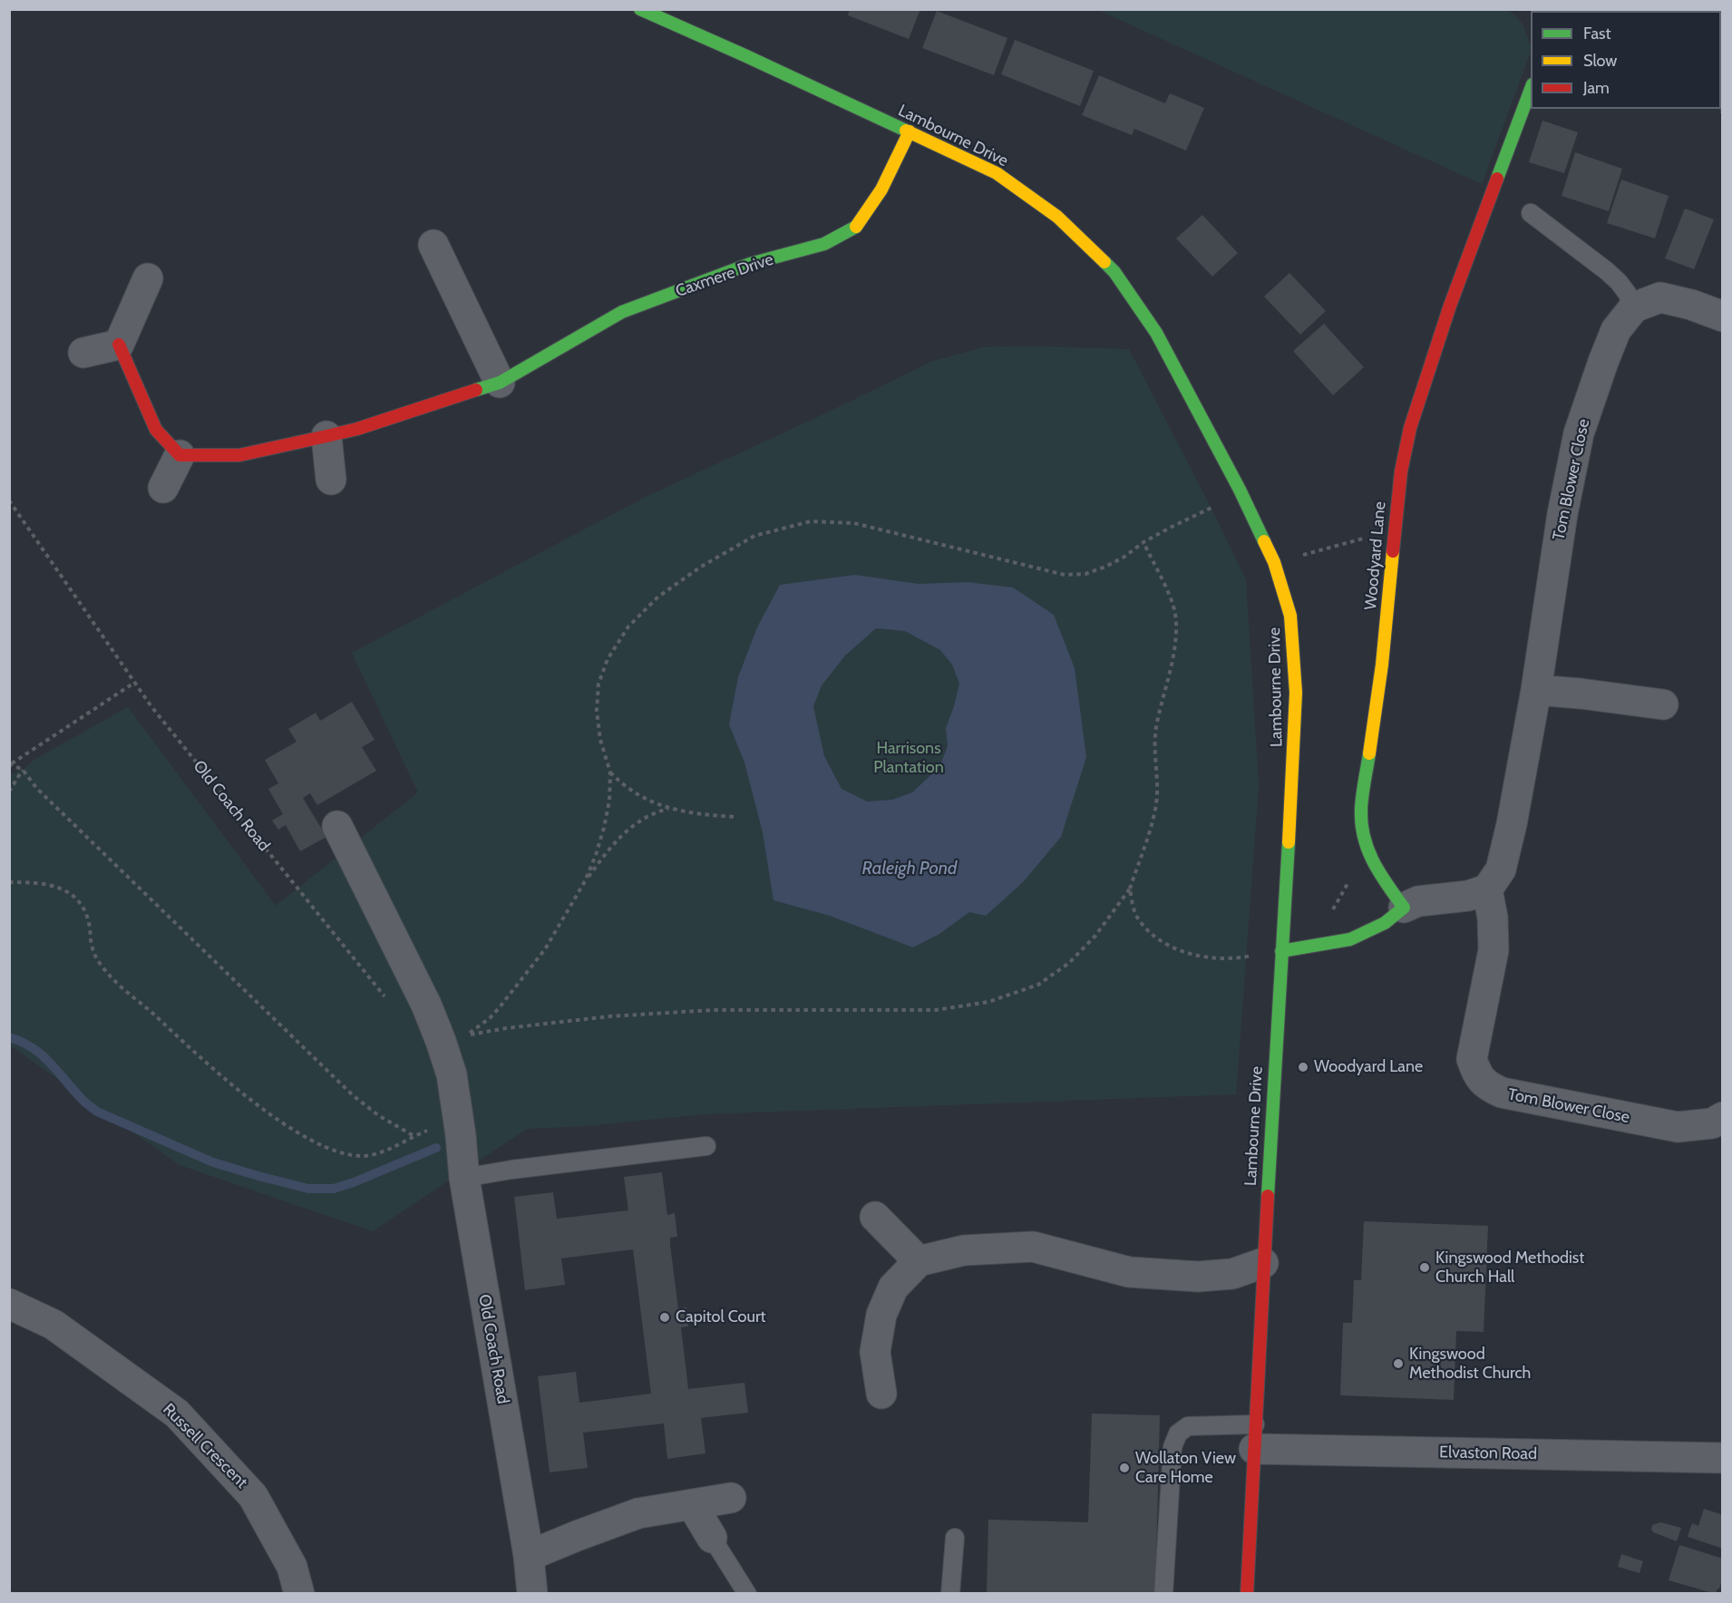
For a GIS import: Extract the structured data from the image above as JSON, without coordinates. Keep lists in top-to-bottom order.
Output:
{
  "streets": {
    "street": [
      "Lambourne Drive",
      "Caxmere Drive",
      "Tom Blower Close",
      "Woodyard Lane",
      "Old Coach Road",
      "Russell Crescent",
      "Elvaston Road"
    ]
  },
  "crossings": [
    ["Lambourne Drive", "Caxmere Drive"],
    ["Lambourne Drive", "Elvaston Road"]
  ],
  "water": ["Raleigh Pond"],
  "parks": ["Harrisons Plantation"],
  "places": [
    "Woodyard Lane",
    "Kingswood Methodist Church Hall",
    "Capitol Court",
    "Kingswood Methodist Church",
    "Wollaton View Care Home"
  ],
  "legend": ["Fast", "Slow", "Jam"]
}
